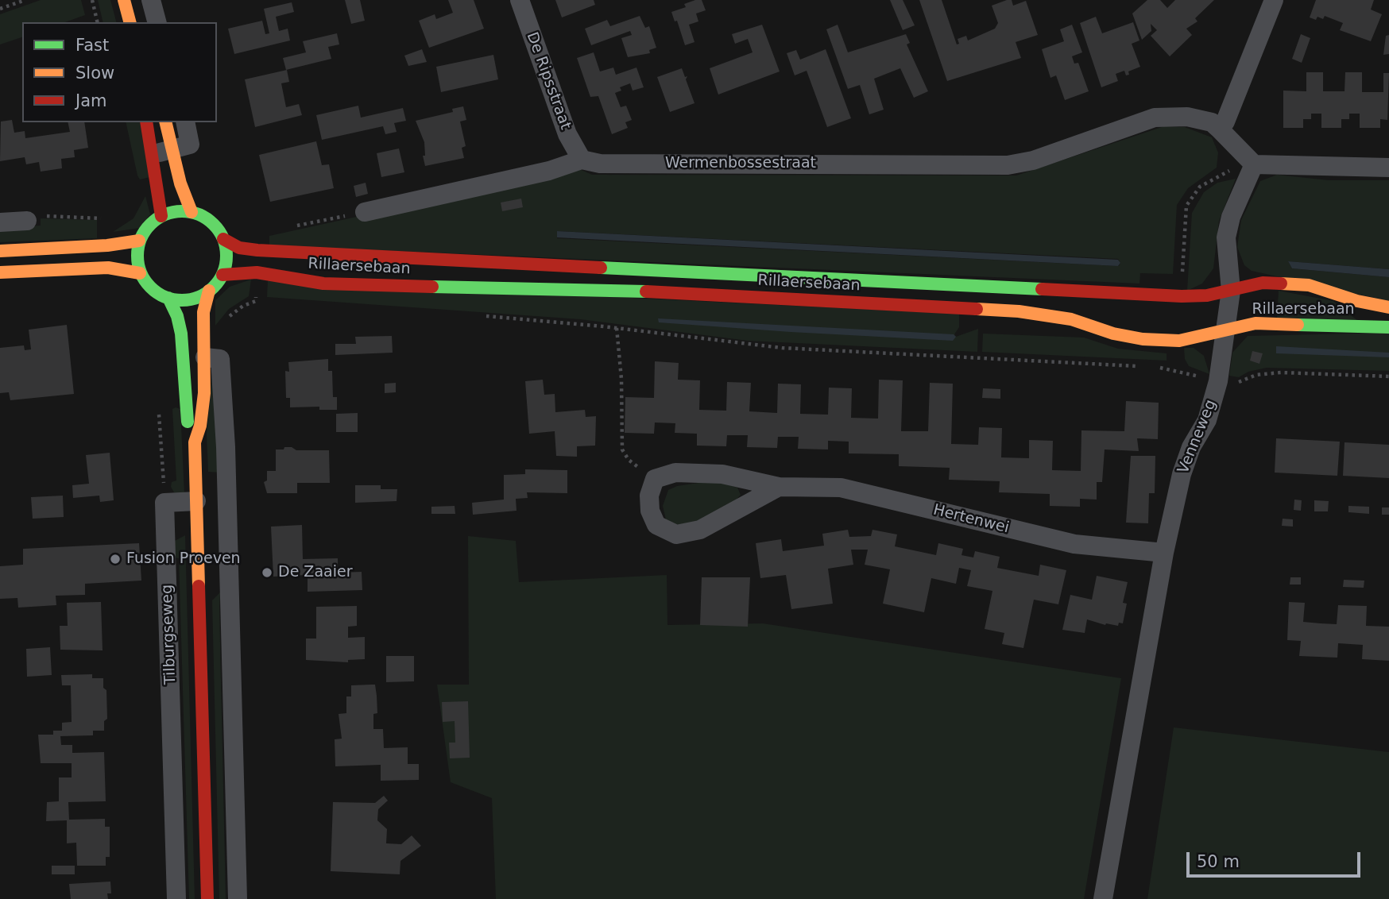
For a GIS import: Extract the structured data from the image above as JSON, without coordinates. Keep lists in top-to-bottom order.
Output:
{
  "streets": {
    "street": [
      "De Ripsstraat",
      "Wermenbossestraat",
      "Rillaersebaan",
      "Venneweg",
      "Hertenwei",
      "Tilburgseweg"
    ]
  },
  "crossings": [
    ["De Ripsstraat", "Wermenbossestraat"],
    ["Rillaersebaan", "Venneweg"],
    ["Rillaersebaan", "Tilburgseweg"],
    ["Venneweg", "Hertenwei"]
  ],
  "places": ["Fusion Proeven", "De Zaaier"],
  "legend": ["Fast", "Slow", "Jam"],
  "scale_bar": "50 m"
}
